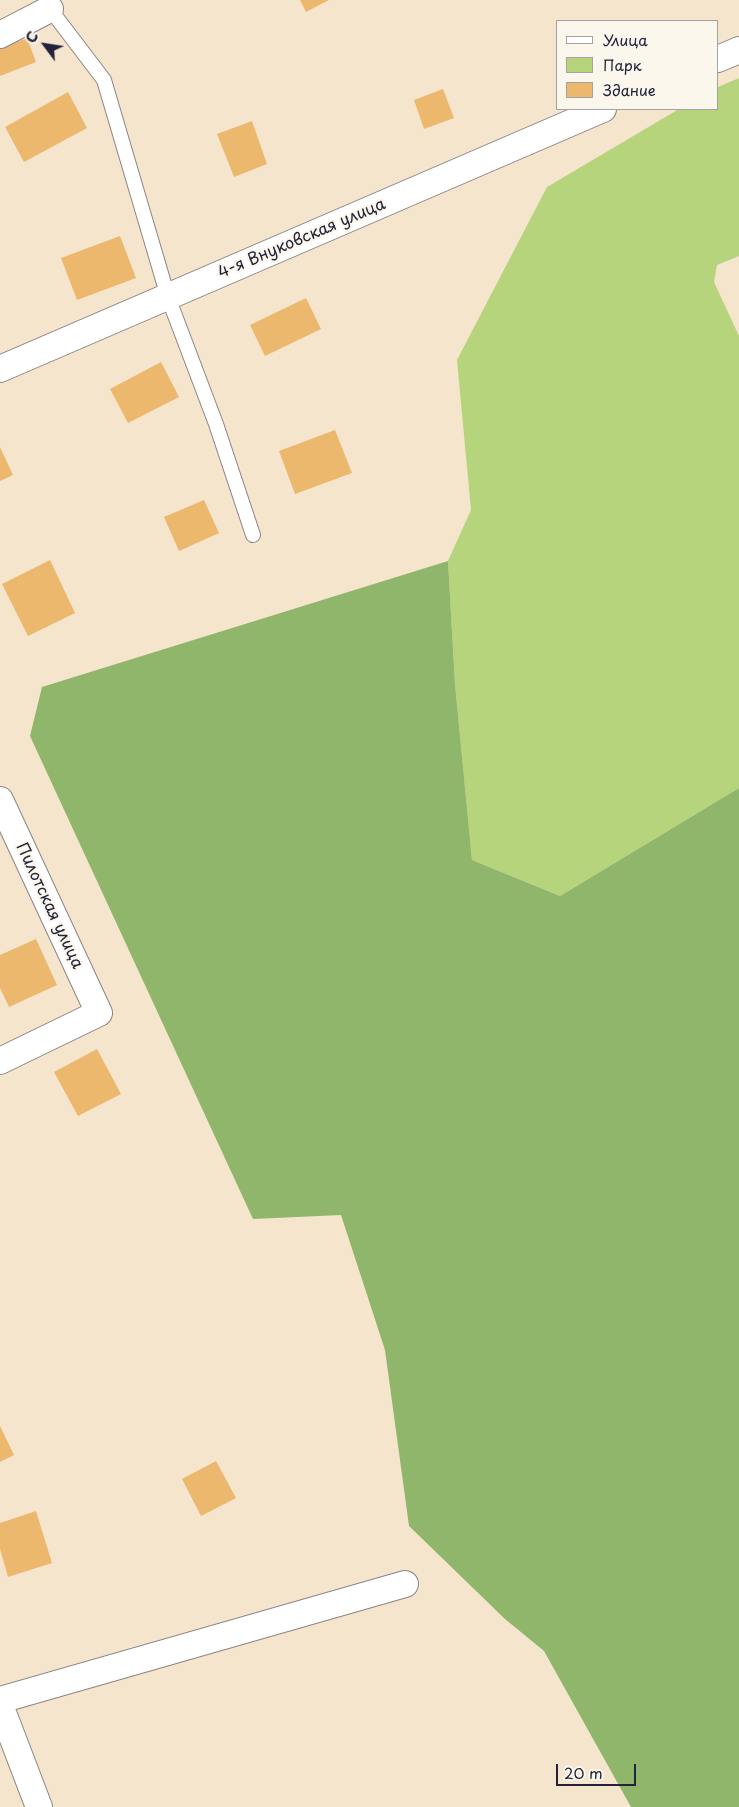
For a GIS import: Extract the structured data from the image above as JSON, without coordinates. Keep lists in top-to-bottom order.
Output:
{
  "streets": {
    "street": ["4-я Внуковская улица", "Пилотская улица"]
  },
  "legend": ["Улица", "Парк", "Здание"],
  "scale_bar": "20 m",
  "north": "top left"
}
